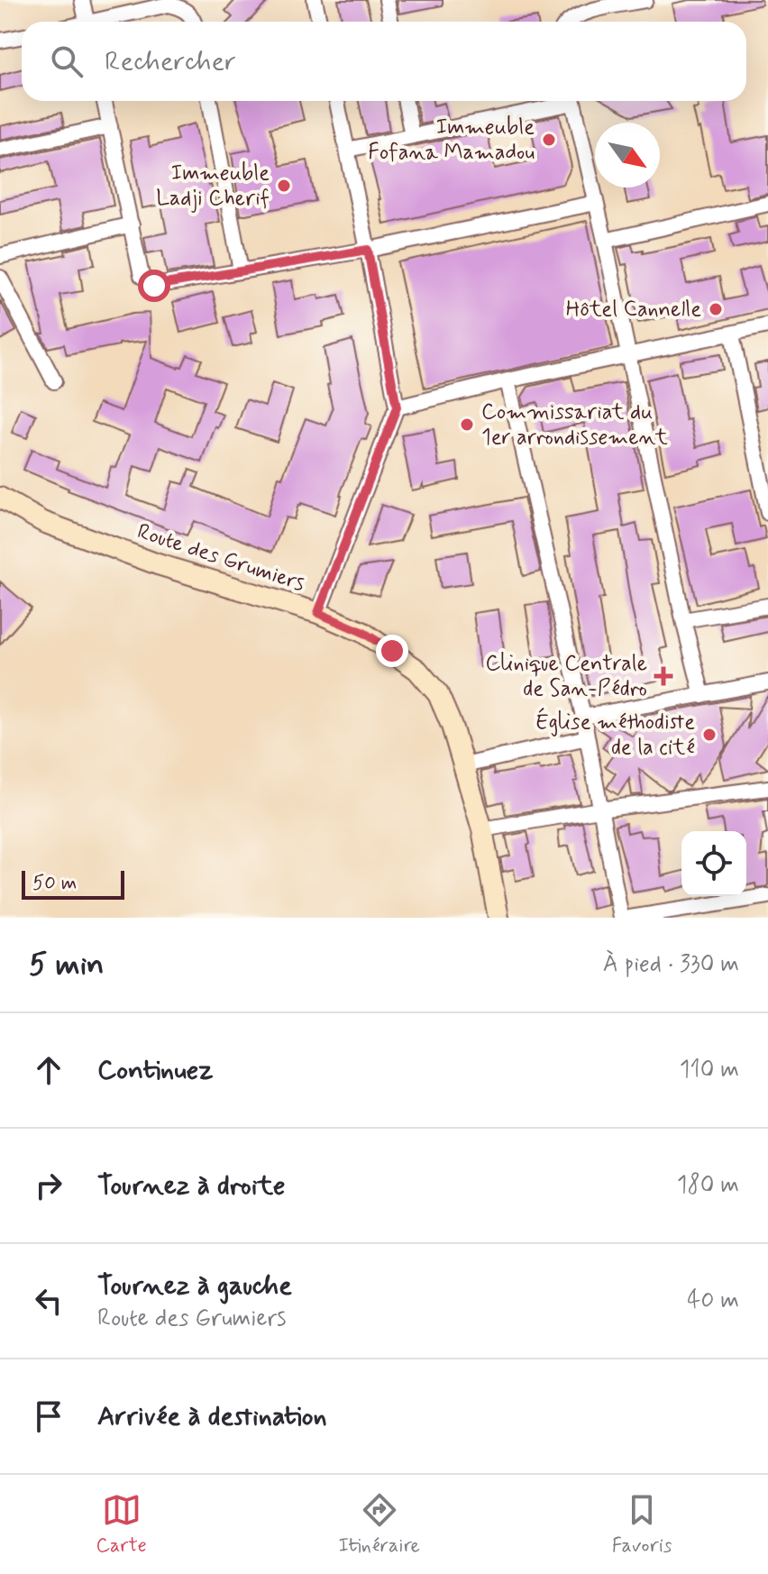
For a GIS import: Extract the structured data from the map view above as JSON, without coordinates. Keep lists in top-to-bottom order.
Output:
{
  "streets": {
    "main road": ["Route des Grumiers"]
  },
  "places": {
    "other": [
      "Immeuble Fofana Mamadou",
      "Immeuble Ladji Cherif",
      "Hôtel Cannelle",
      "Commissariat du 1er arrondissement",
      "Église méthodiste de la cité"
    ],
    "health": ["Clinique Centrale de San-Pédro"]
  },
  "scale_bar": "50 m",
  "north": "bottom right",
  "page": {
    "search": "Rechercher",
    "scale": "50 m",
    "heading": ["5 min", "À pied · 330 m"],
    "list": [
      ["Continuez", "110 m"],
      ["Tournez à droite", "180 m"],
      ["Tournez à gauche", "Route des Grumiers", "40 m"],
      "Arrivée à destination"
    ],
    "nav": ["Carte", "Itinéraire", "Favoris"]
  }
}
